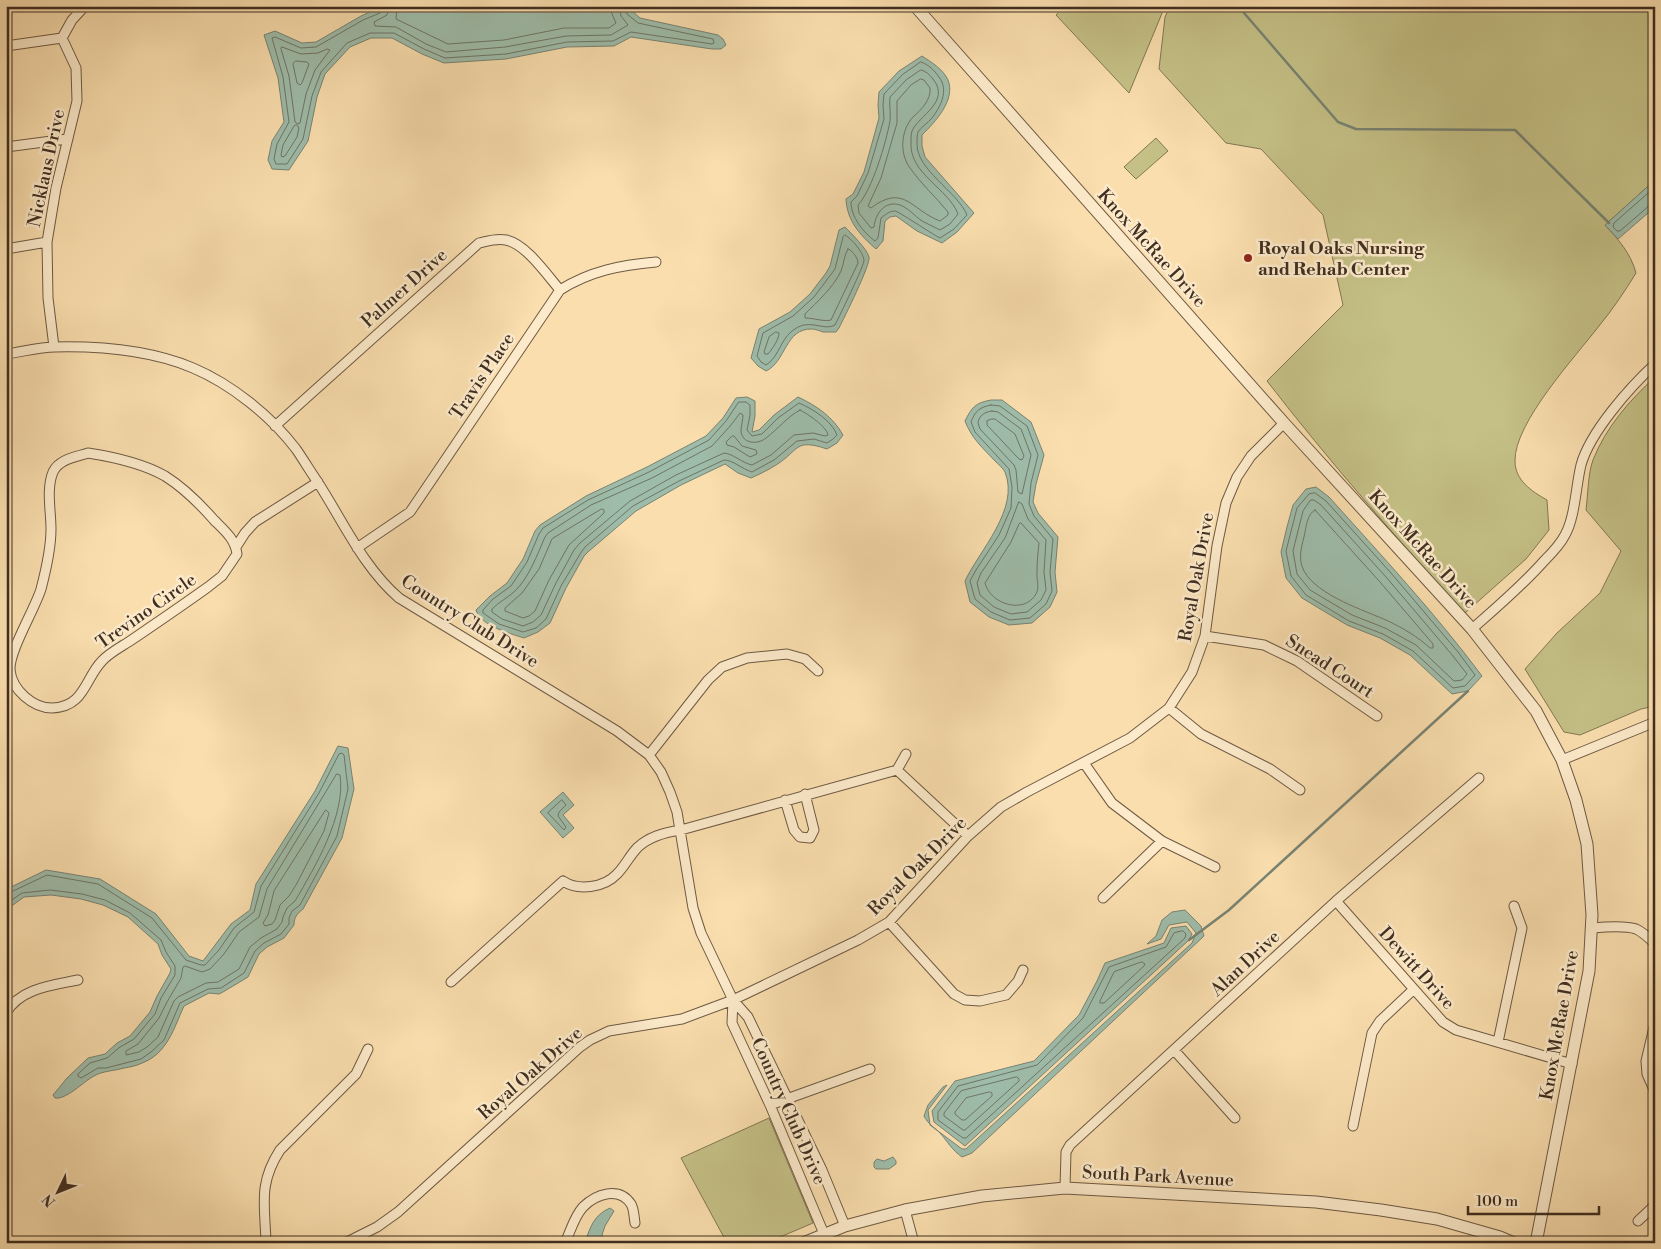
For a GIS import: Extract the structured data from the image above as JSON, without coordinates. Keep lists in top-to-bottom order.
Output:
{
  "streets": {
    "street": [
      "Nicklaus Drive",
      "Knox McRae Drive",
      "Palmer Drive",
      "Travis Place",
      "Royal Oak Drive",
      "Trevino Circle",
      "Country Club Drive",
      "Snead Court",
      "Alan Drive",
      "Dewitt Drive",
      "South Park Avenue"
    ]
  },
  "crossings": [
    ["Nicklaus Drive", "Country Club Drive"],
    ["Knox McRae Drive", "Royal Oak Drive"],
    ["Knox McRae Drive", "Dewitt Drive"],
    ["Palmer Drive", "Travis Place"],
    ["Palmer Drive", "Country Club Drive"],
    ["Travis Place", "Country Club Drive"],
    ["Royal Oak Drive", "Country Club Drive"],
    ["Royal Oak Drive", "Snead Court"],
    ["Trevino Circle", "Country Club Drive"],
    ["Country Club Drive", "South Park Avenue"],
    ["Alan Drive", "Dewitt Drive"],
    ["Alan Drive", "South Park Avenue"]
  ],
  "places": ["Royal Oaks Nursing and Rehab Center"],
  "scale_bar": "100 m",
  "north": "bottom left"
}
